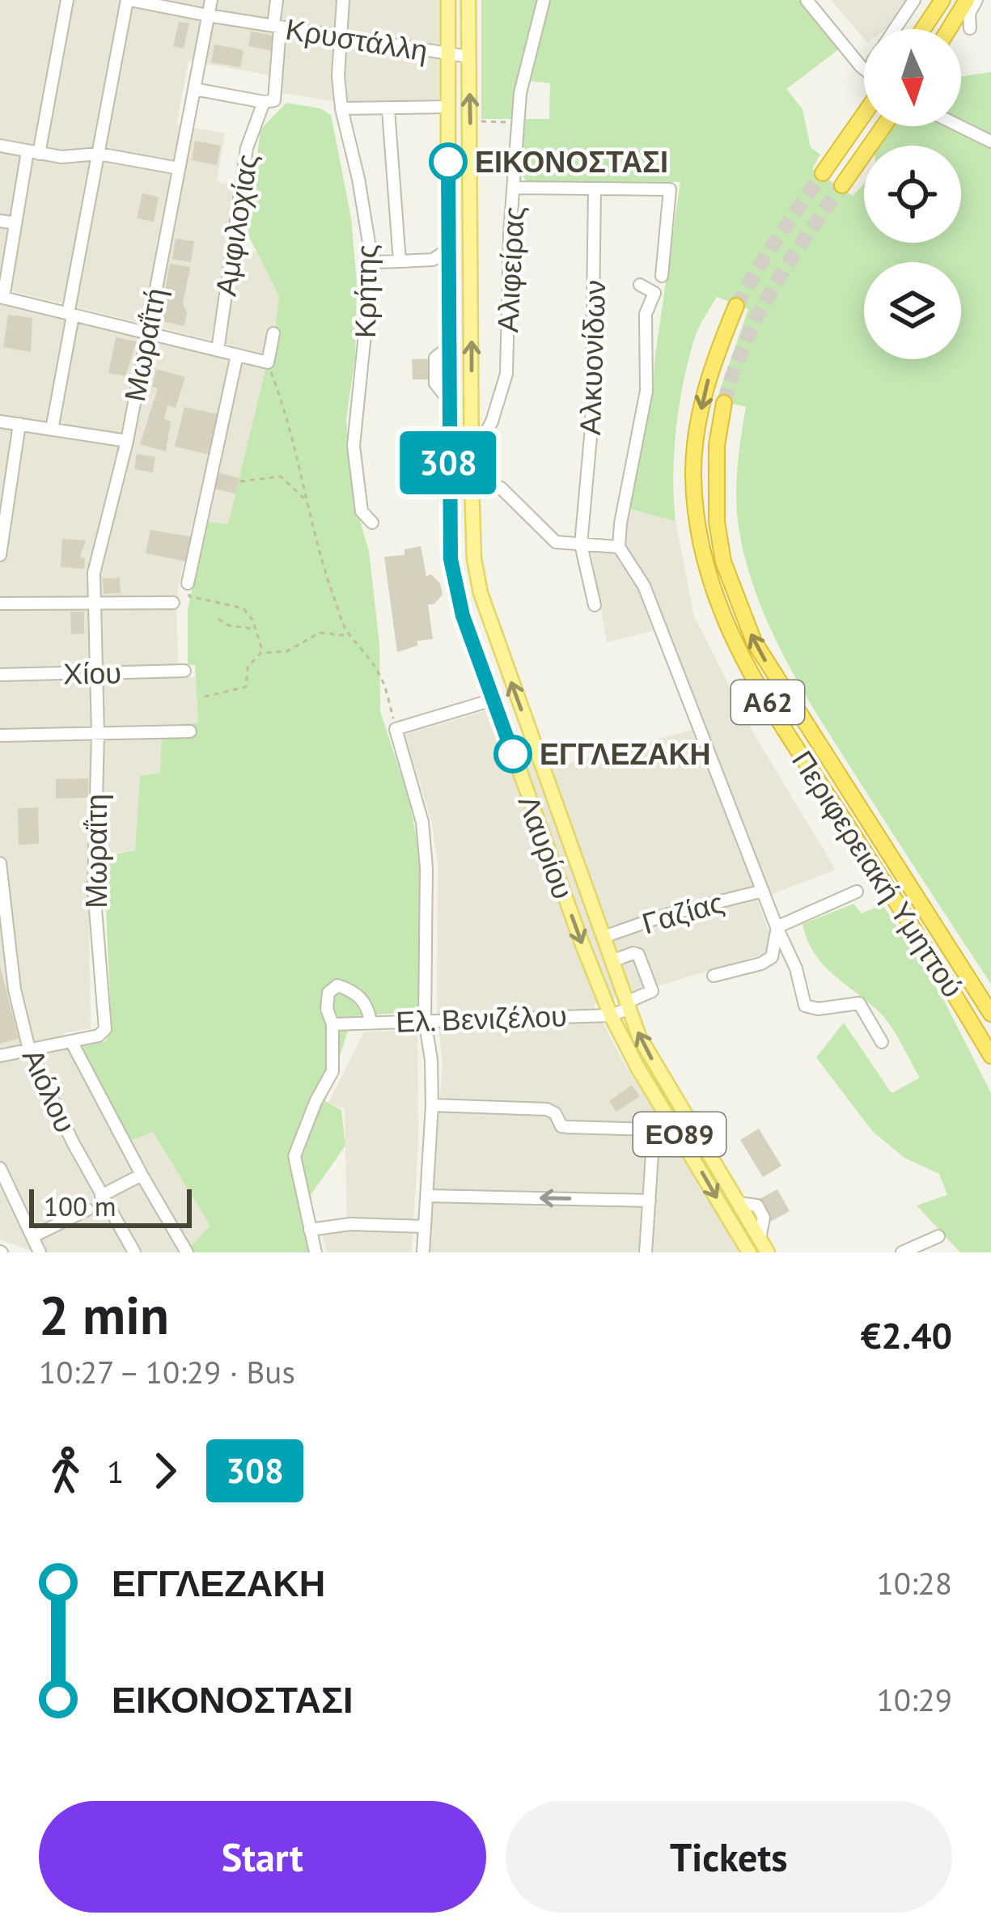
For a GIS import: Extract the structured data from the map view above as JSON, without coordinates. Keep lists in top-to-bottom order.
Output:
{
  "streets": {
    "highway": ["Α62", "Περιφερειακή Υμηττού"],
    "main road": ["Λαυρίου", "ΕΟ89"],
    "street": [
      "Κρυστάλλη",
      "Αμφιλοχίας",
      "Αλιφείρας",
      "Κρήτης",
      "Μωραΐτή",
      "Αλκυονίδων",
      "Χίου",
      "Μωραΐτη",
      "Γαζίας",
      "Ελ. Βενιζέλου",
      "Αιόλου"
    ]
  },
  "crossings": [
    ["Κρυστάλλη", "Αμφιλοχίας"],
    ["Κρυστάλλη", "Κρήτης"],
    ["Κρυστάλλη", "Μωραΐτή"],
    ["Κρυστάλλη", "Λαυρίου"],
    ["Αλιφείρας", "Λαυρίου"],
    ["Μωραΐτή", "Χίου"],
    ["Μωραΐτή", "Μωραΐτη"],
    ["Χίου", "Μωραΐτη"],
    ["Λαυρίου", "Γαζίας"],
    ["Λαυρίου", "Ελ. Βενιζέλου"]
  ],
  "places": ["ΕΙΚΟΝΟΣΤΑΣΙ", "ΕΓΓΛΕΖΑΚΗ"],
  "lines": ["bus line 308"],
  "scale_bar": "100 m",
  "north": "bottom",
  "page": {
    "on_map": "308",
    "scale": "100 m",
    "heading": ["2 min", "10:27 – 10:29 · Bus", "€2.40"],
    "legs": ["1", "308"],
    "list": [
      {
        "name": "ΕΓΓΛΕΖΑΚΗ",
        "value": "10:28"
      },
      {
        "name": "ΕΙΚΟΝΟΣΤΑΣΙ",
        "value": "10:29"
      }
    ],
    "buttons": ["Start", "Tickets"]
  }
}
